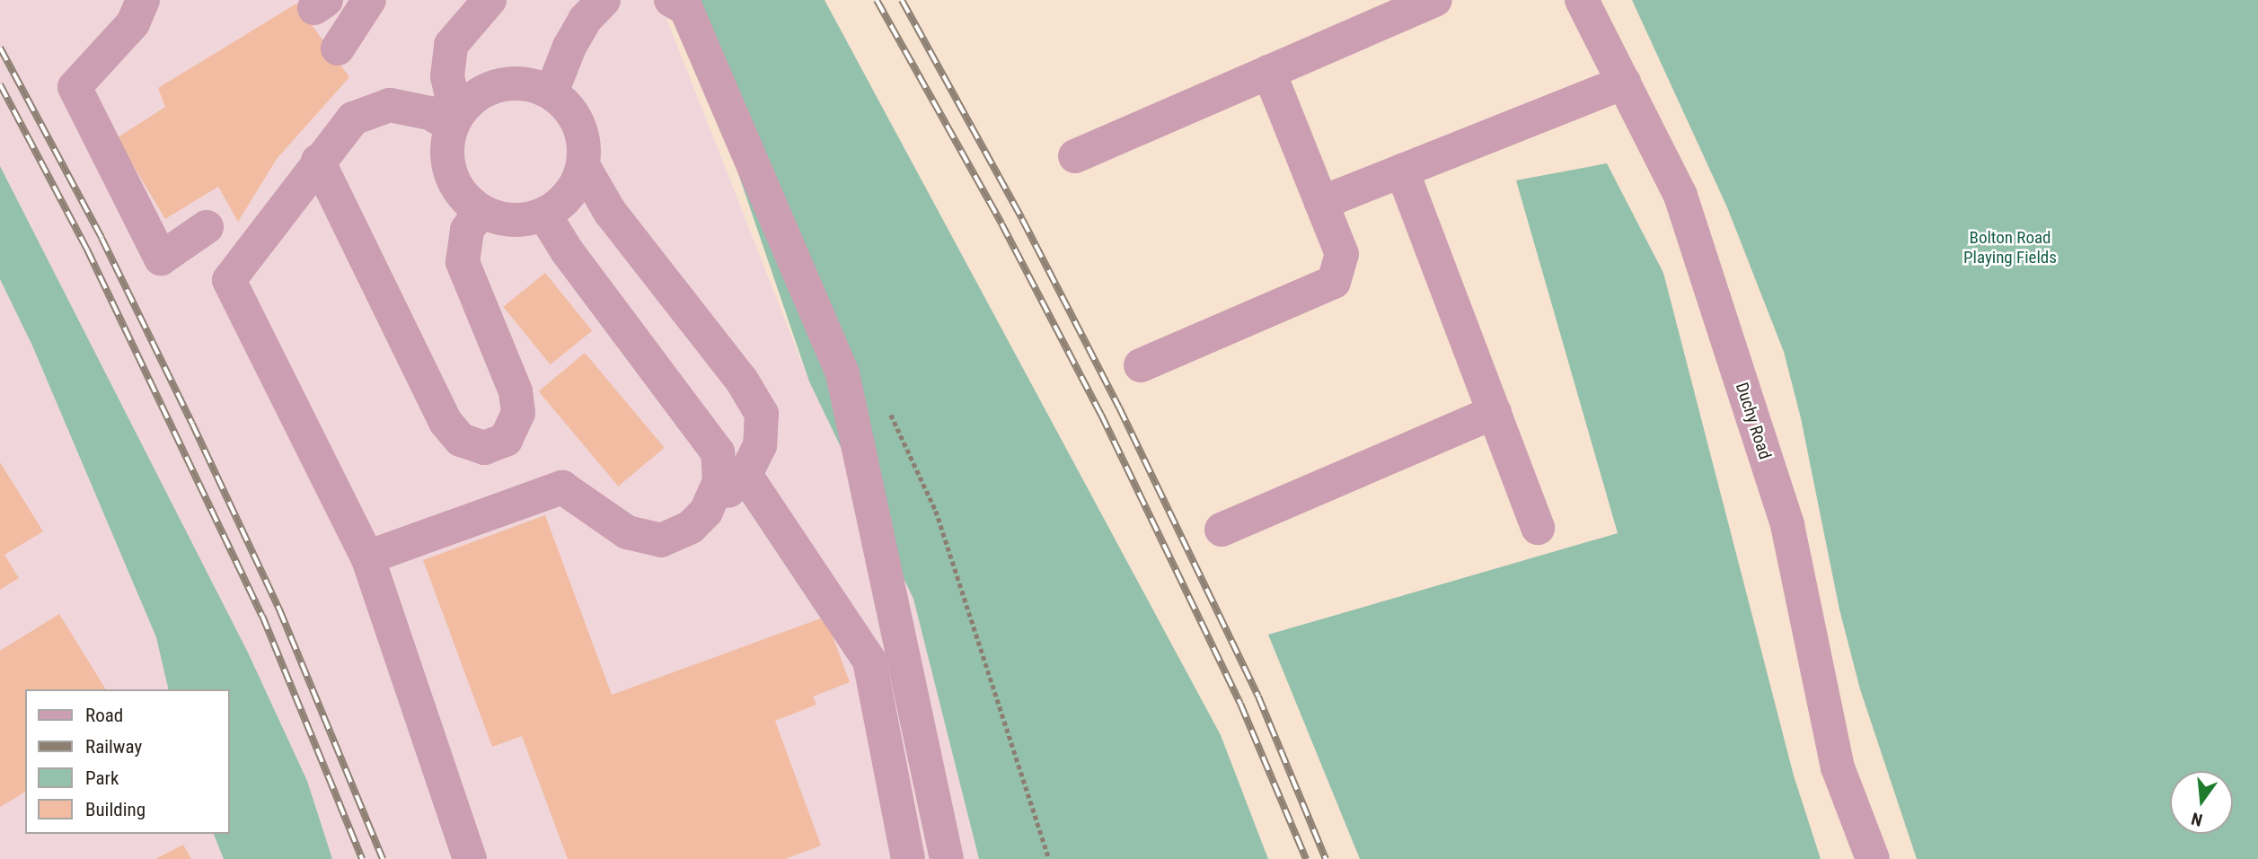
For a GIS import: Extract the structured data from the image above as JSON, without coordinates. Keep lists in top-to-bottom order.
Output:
{
  "streets": {
    "street": ["Duchy Road"]
  },
  "parks": ["Bolton Road Playing Fields"],
  "legend": [
    "Road",
    "Railway",
    "Park",
    "Building"
  ],
  "north": "bottom"
}
